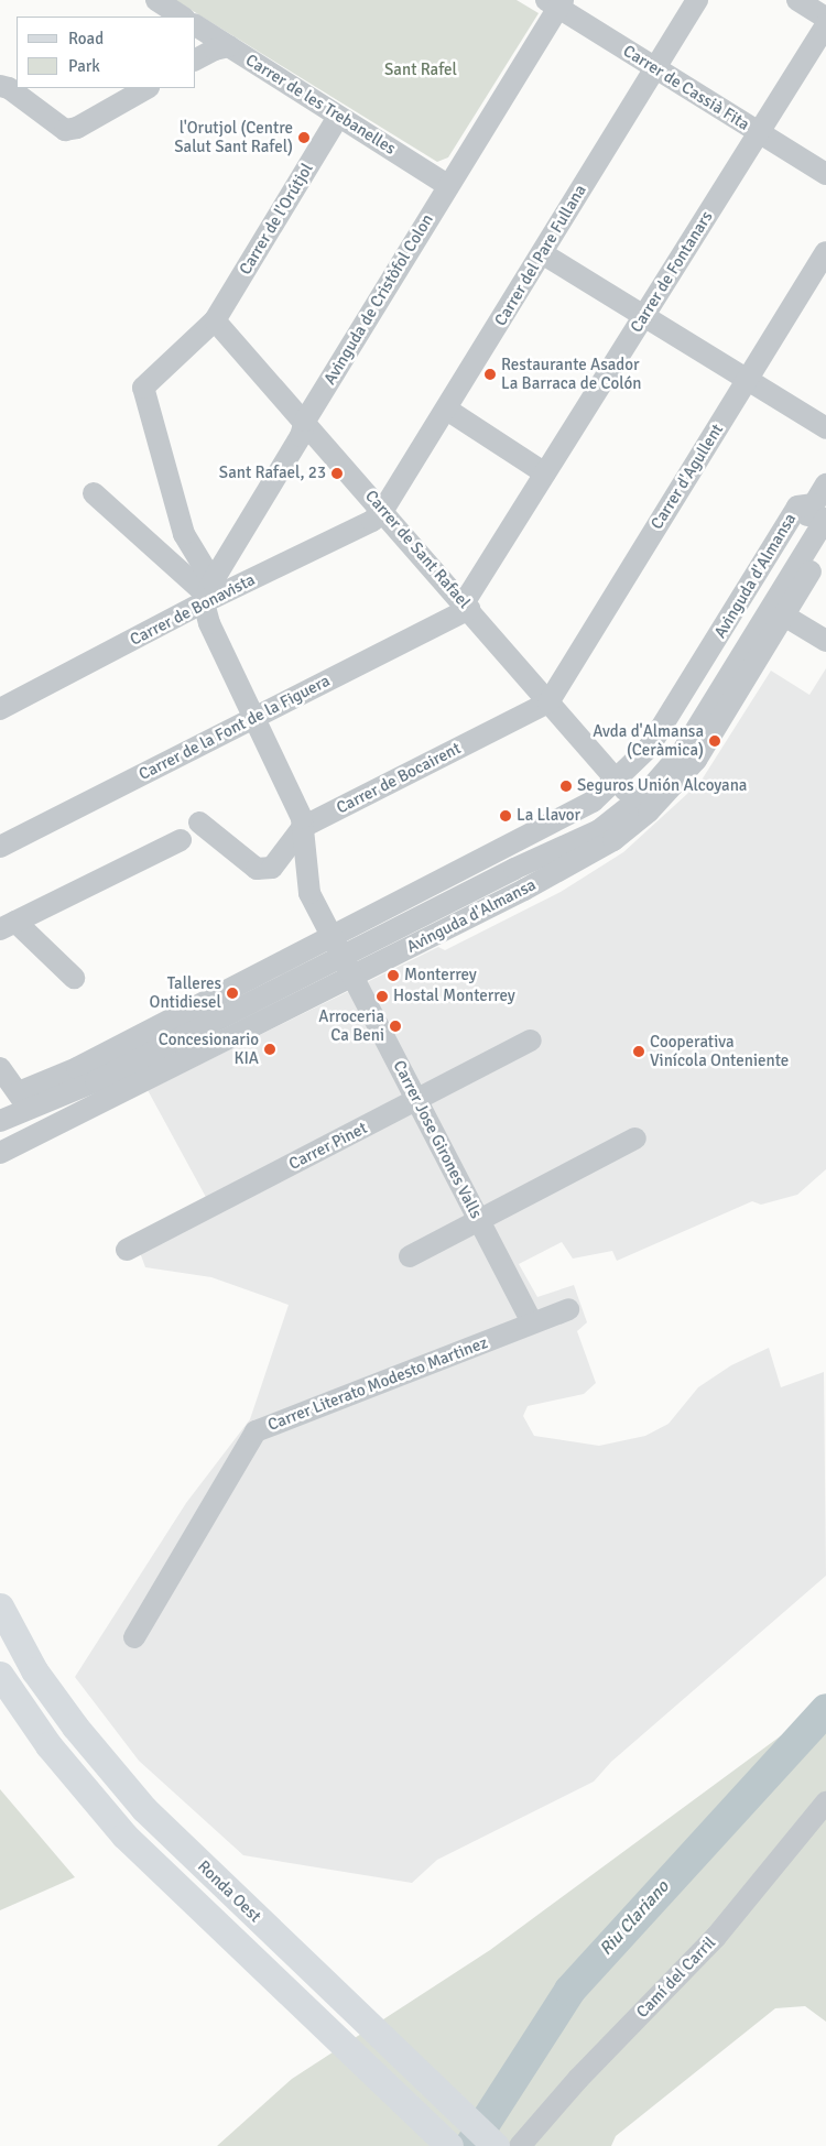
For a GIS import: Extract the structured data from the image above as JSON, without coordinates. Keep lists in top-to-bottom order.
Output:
{
  "streets": {
    "main road": ["Ronda Oest"],
    "street": [
      "Carrer de Cassià Fita",
      "Carrer de les Trebanelles",
      "Carrer de l'Orútjol",
      "Carrer del Pare Fullana",
      "Carrer de Fontanars",
      "Avinguda de Cristòfol Colon",
      "Carrer d'Agullent",
      "Carrer de Sant Rafael",
      "Avinguda d'Almansa",
      "Carrer de Bonavista",
      "Carrer de la Font de la Figuera",
      "Carrer de Bocairent",
      "Carrer Jose Girones Valls",
      "Carrer Pinet",
      "Carrer Literato Modesto Martinez",
      "Camí del Carril"
    ]
  },
  "crossings": [
    ["Carrer de Cassià Fita", "Carrer del Pare Fullana"],
    ["Carrer de Cassià Fita", "Carrer de Fontanars"],
    ["Carrer de Cassià Fita", "Avinguda de Cristòfol Colon"],
    ["Carrer de les Trebanelles", "Carrer de l'Orútjol"],
    ["Carrer de les Trebanelles", "Avinguda de Cristòfol Colon"],
    ["Carrer de l'Orútjol", "Avinguda de Cristòfol Colon"],
    ["Carrer de l'Orútjol", "Carrer de Sant Rafael"],
    ["Carrer de l'Orútjol", "Carrer de Bonavista"],
    ["Carrer del Pare Fullana", "Carrer de Sant Rafael"],
    ["Carrer del Pare Fullana", "Carrer de Bonavista"],
    ["Carrer de Fontanars", "Carrer de Sant Rafael"],
    ["Carrer de Fontanars", "Carrer de la Font de la Figuera"],
    ["Avinguda de Cristòfol Colon", "Carrer de Sant Rafael"],
    ["Avinguda de Cristòfol Colon", "Carrer de Bonavista"],
    ["Carrer d'Agullent", "Carrer de Sant Rafael"],
    ["Carrer d'Agullent", "Carrer de Bocairent"],
    ["Carrer de Sant Rafael", "Avinguda d'Almansa"],
    ["Carrer de Sant Rafael", "Carrer de Bonavista"],
    ["Carrer de Sant Rafael", "Carrer de la Font de la Figuera"],
    ["Carrer de Sant Rafael", "Carrer de Bocairent"],
    ["Avinguda d'Almansa", "Carrer Jose Girones Valls"],
    ["Carrer de Bocairent", "Carrer Jose Girones Valls"],
    ["Carrer Jose Girones Valls", "Carrer Pinet"],
    ["Carrer Jose Girones Valls", "Carrer Literato Modesto Martinez"]
  ],
  "water": ["Riu Clariano"],
  "parks": ["Sant Rafel"],
  "places": [
    "l'Orutjol (Centre Salut Sant Rafel)",
    "Restaurante Asador La Barraca de Colón",
    "Sant Rafael, 23",
    "Avda d'Almansa (Ceràmica)",
    "Seguros Unión Alcoyana",
    "La Llavor",
    "Monterrey",
    "Talleres Ontidiesel",
    "Hostal Monterrey",
    "Arroceria Ca Beni",
    "Concesionario KIA",
    "Cooperativa Vinícola Onteniente"
  ],
  "legend": ["Road", "Park"]
}
